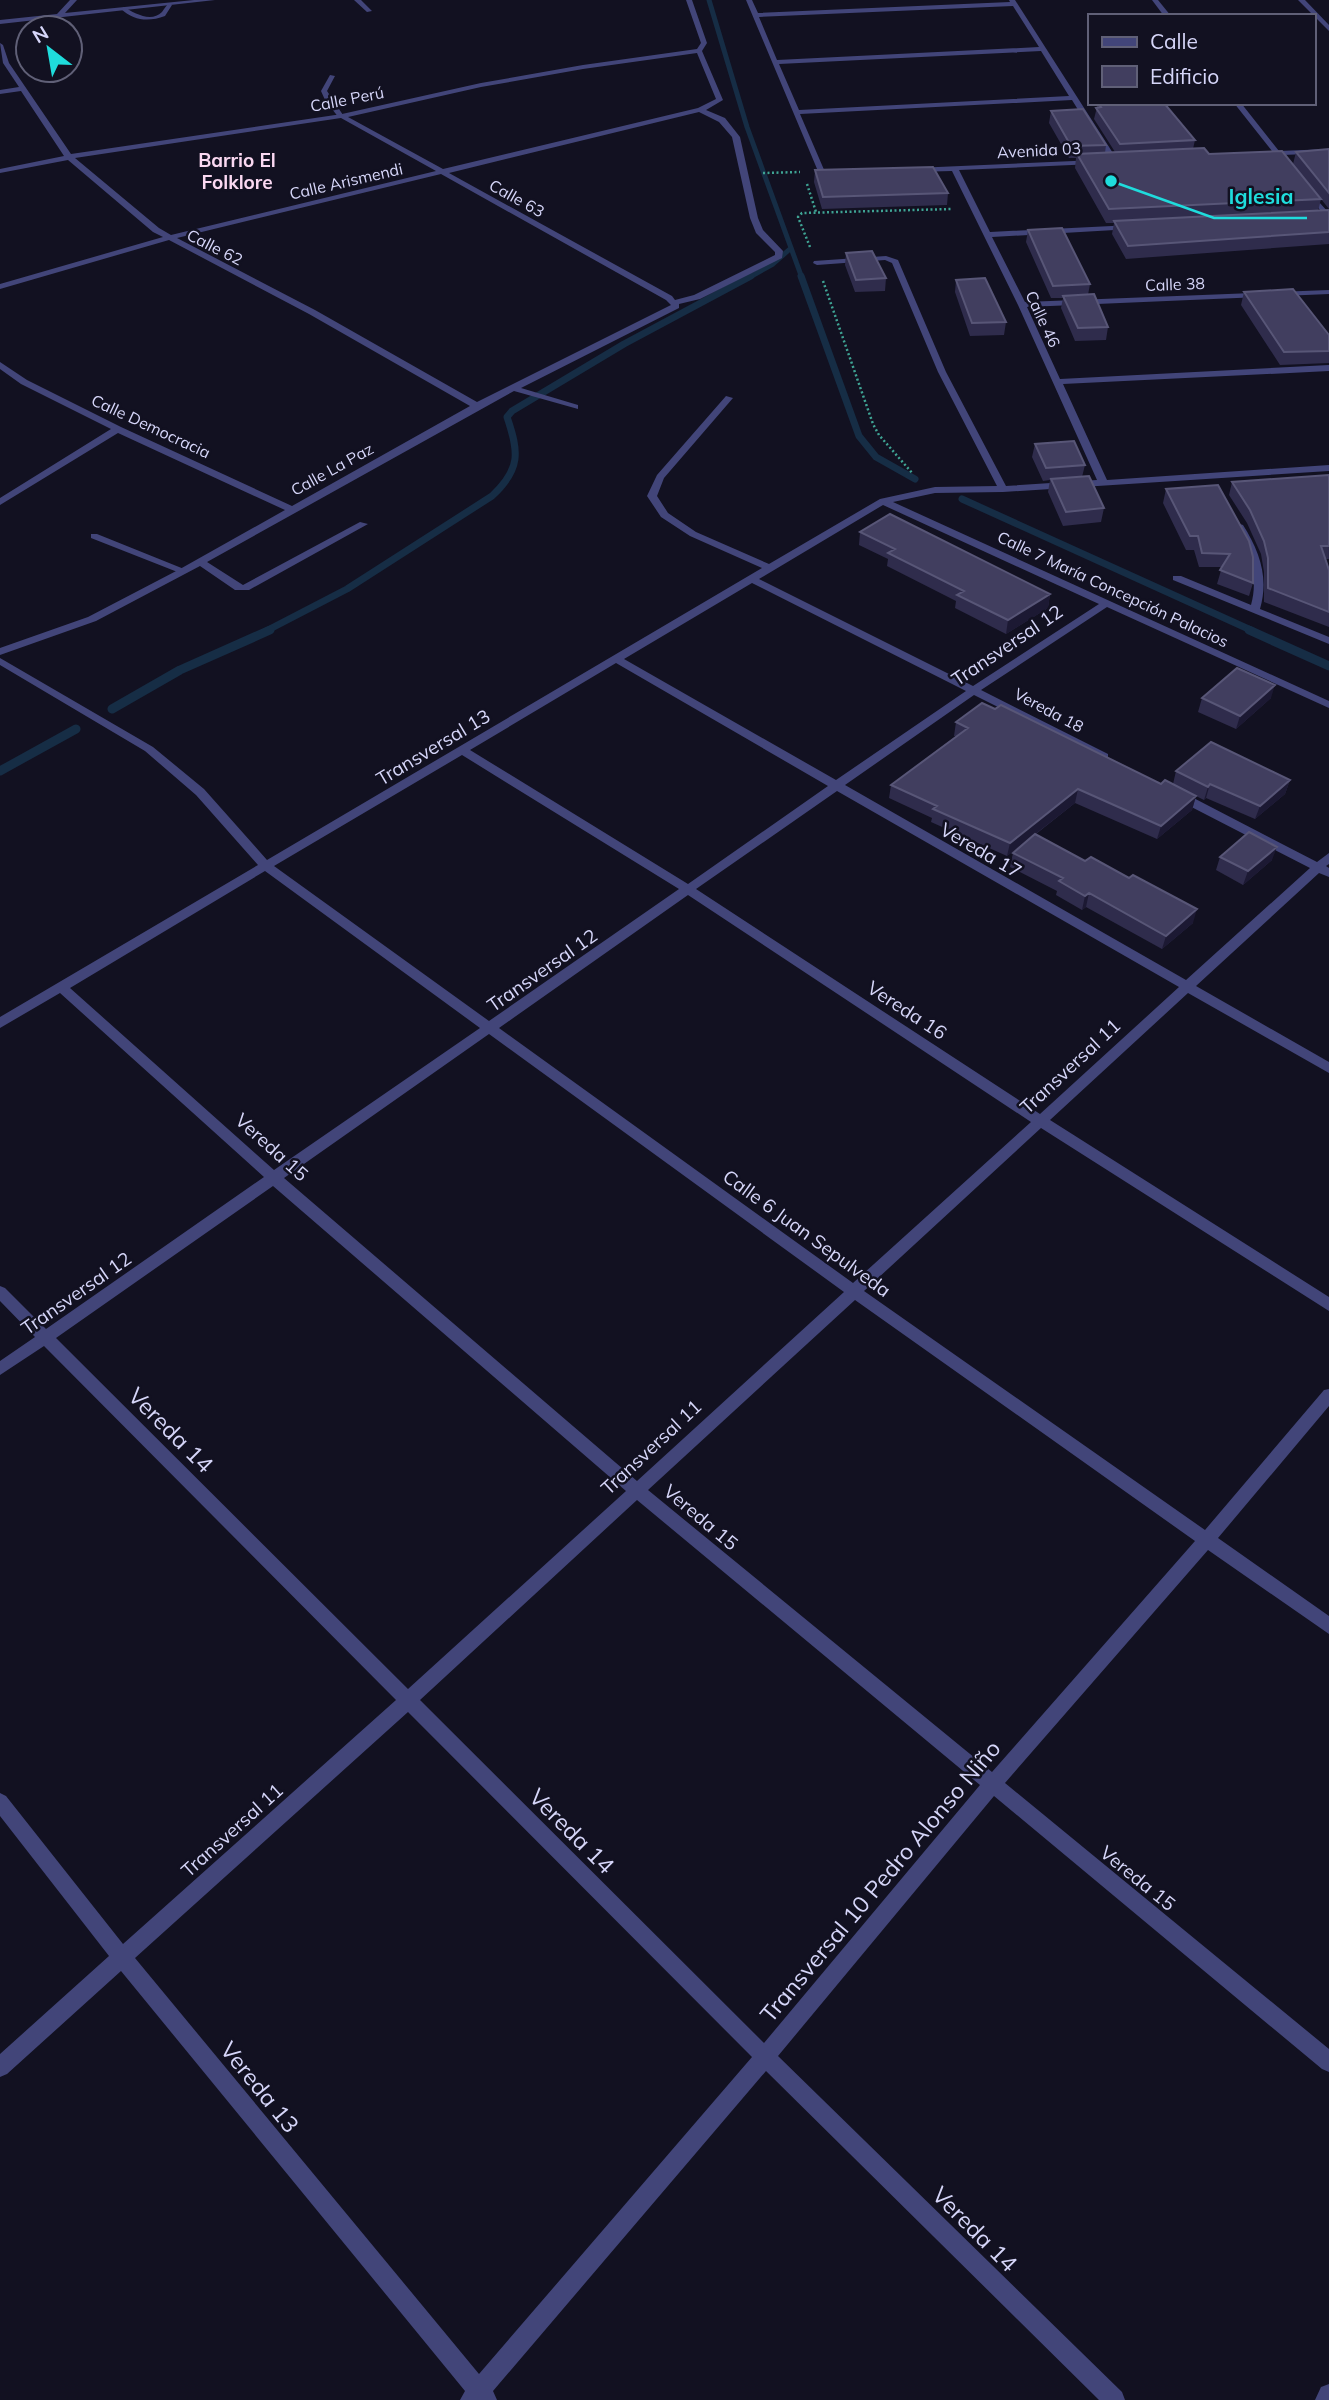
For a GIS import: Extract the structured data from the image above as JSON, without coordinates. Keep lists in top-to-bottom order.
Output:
{
  "streets": {
    "street": [
      "Calle Perú",
      "Avenida 03",
      "Calle Arismendi",
      "Calle 63",
      "Calle 62",
      "Calle 38",
      "Calle 46",
      "Calle Democracia",
      "Calle La Paz",
      "Calle 7 María Concepción Palacios",
      "Transversal 12",
      "Vereda 18",
      "Transversal 13",
      "Vereda 17",
      "Vereda 16",
      "Transversal 11",
      "Vereda 15",
      "Calle 6 Juan Sepulveda",
      "Vereda 14",
      "Transversal 10 Pedro Alonso Niño",
      "Vereda 13"
    ]
  },
  "crossings": [
    ["Calle Perú", "Calle 63"],
    ["Calle Perú", "Calle 62"],
    ["Avenida 03", "Calle 46"],
    ["Calle Arismendi", "Calle 63"],
    ["Calle Arismendi", "Calle 62"],
    ["Calle Arismendi", "Calle La Paz"],
    ["Calle 63", "Calle La Paz"],
    ["Calle 62", "Calle La Paz"],
    ["Calle 38", "Calle 46"],
    ["Calle 46", "Transversal 13"],
    ["Calle Democracia", "Calle La Paz"],
    ["Calle 7 María Concepción Palacios", "Transversal 12"],
    ["Calle 7 María Concepción Palacios", "Transversal 13"],
    ["Transversal 12", "Vereda 18"],
    ["Transversal 12", "Vereda 17"],
    ["Transversal 12", "Vereda 16"],
    ["Transversal 12", "Vereda 15"],
    ["Transversal 12", "Calle 6 Juan Sepulveda"],
    ["Transversal 12", "Vereda 14"],
    ["Vereda 18", "Transversal 13"],
    ["Transversal 13", "Vereda 17"],
    ["Transversal 13", "Vereda 16"],
    ["Transversal 13", "Vereda 15"],
    ["Transversal 13", "Calle 6 Juan Sepulveda"],
    ["Vereda 17", "Transversal 11"],
    ["Vereda 16", "Transversal 11"],
    ["Transversal 11", "Vereda 15"],
    ["Transversal 11", "Calle 6 Juan Sepulveda"],
    ["Transversal 11", "Vereda 14"],
    ["Transversal 11", "Vereda 13"],
    ["Vereda 15", "Transversal 10 Pedro Alonso Niño"],
    ["Calle 6 Juan Sepulveda", "Transversal 10 Pedro Alonso Niño"],
    ["Vereda 14", "Transversal 10 Pedro Alonso Niño"],
    ["Transversal 10 Pedro Alonso Niño", "Vereda 13"]
  ],
  "districts": ["Barrio El Folklore"],
  "places": ["Iglesia"],
  "legend": ["Calle", "Edificio"],
  "north": "top left"
}
